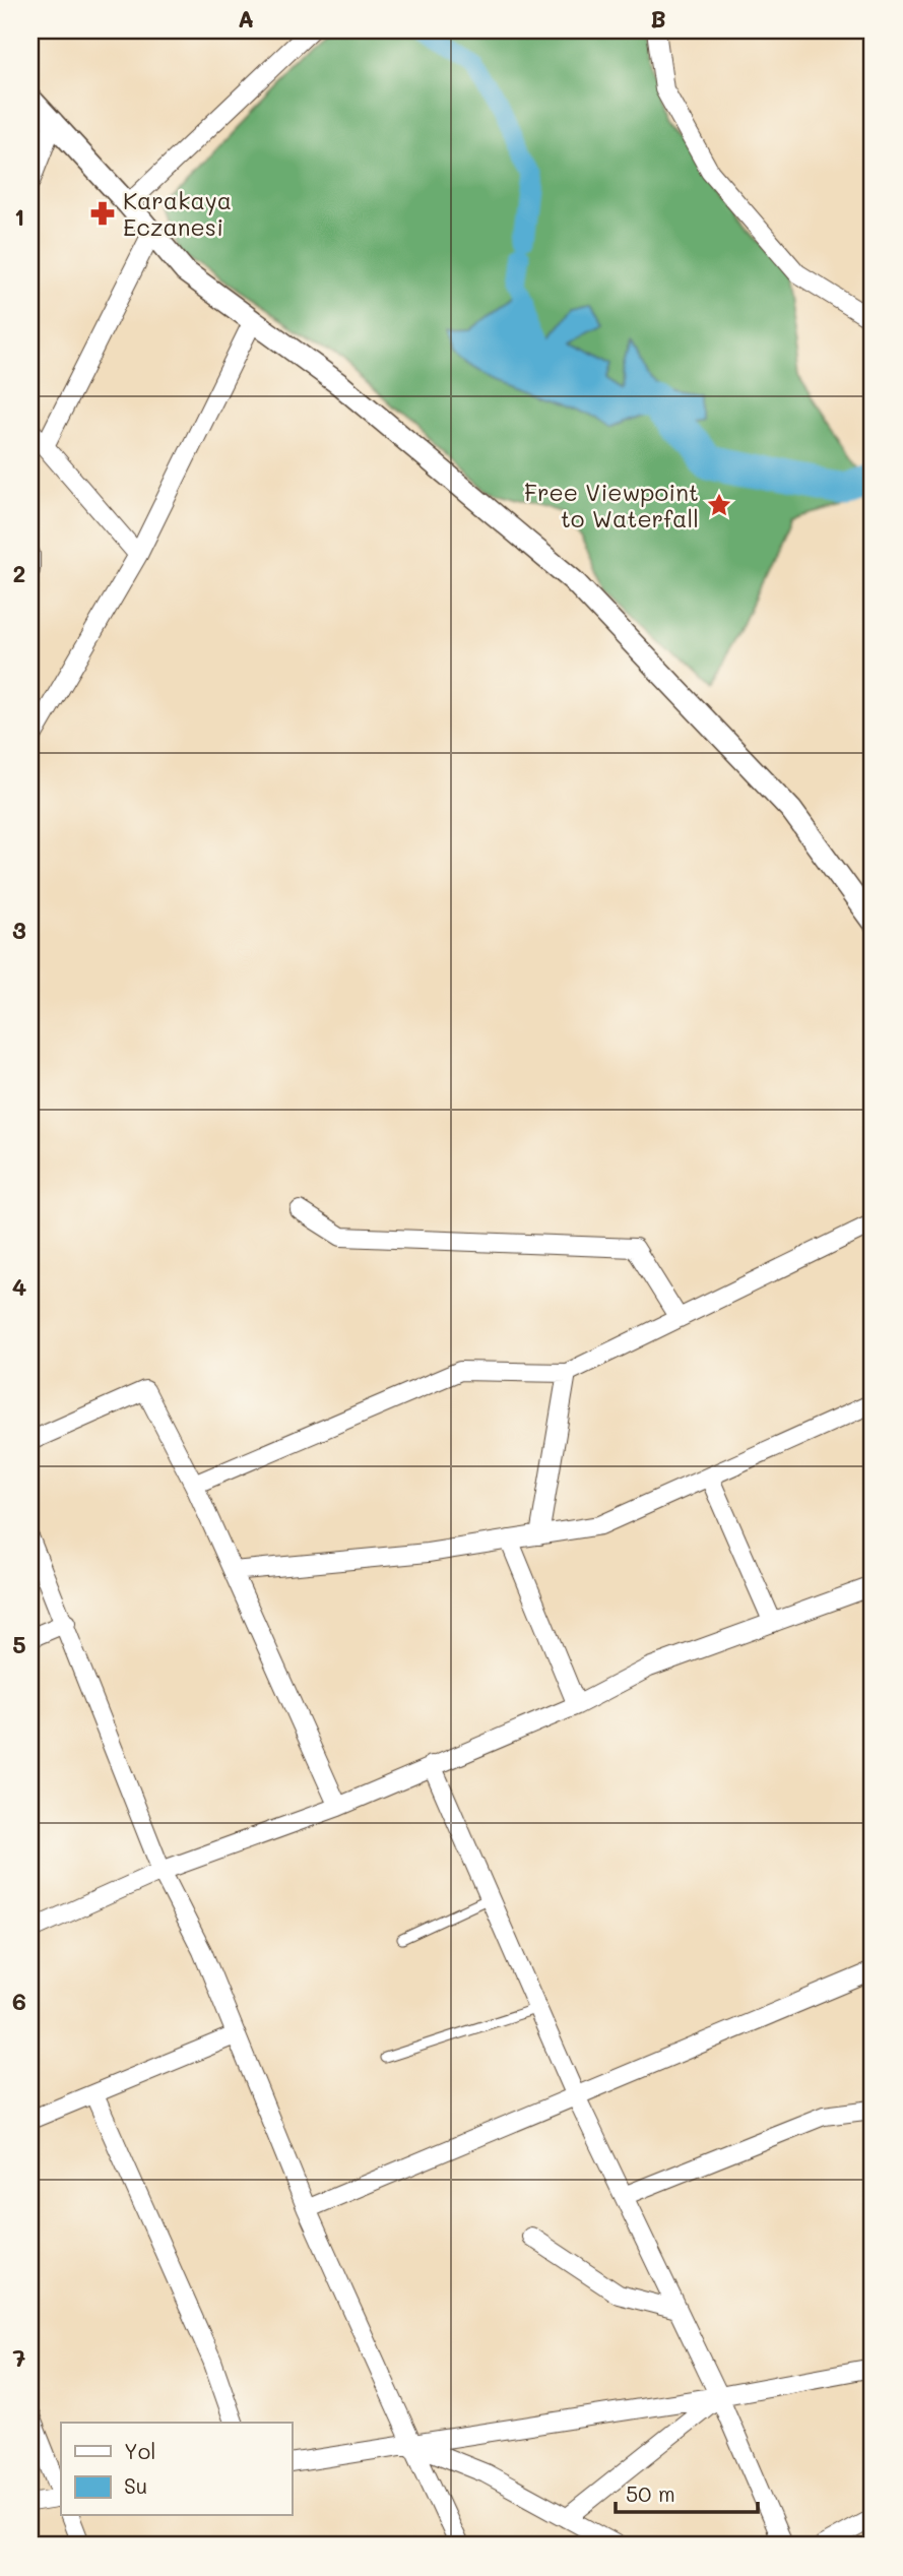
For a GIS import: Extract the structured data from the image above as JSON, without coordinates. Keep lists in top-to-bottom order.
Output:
{
  "places": {
    "pharmacy": ["Karakaya Eczanesi"],
    "place": ["Free Viewpoint to Waterfall"]
  },
  "legend": ["Yol", "Su"],
  "scale_bar": "50 m",
  "grid": {
    "columns": ["A", "B"],
    "rows": [
      "1",
      "2",
      "3",
      "4",
      "5",
      "6",
      "7"
    ]
  }
}
